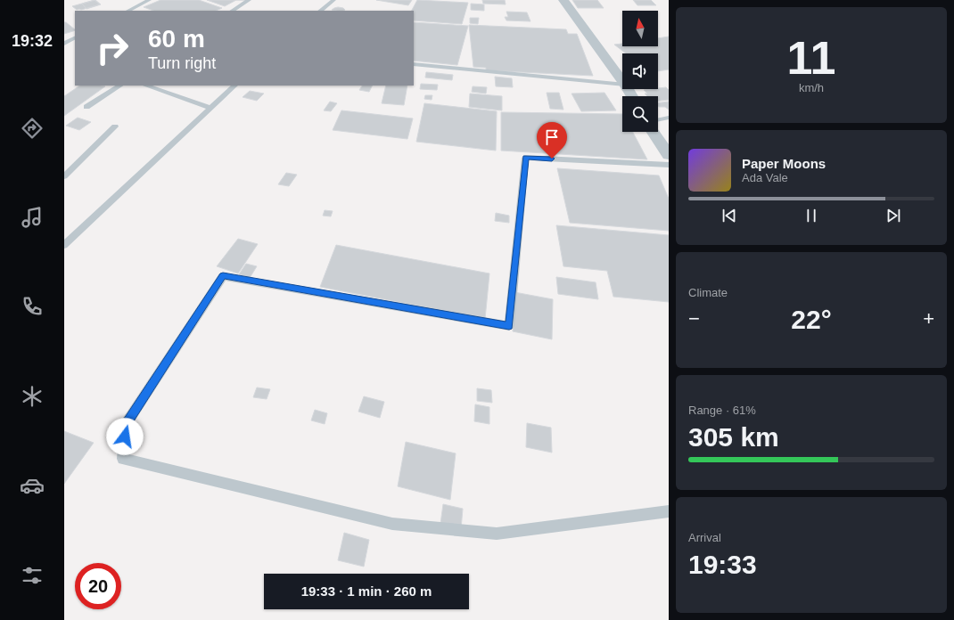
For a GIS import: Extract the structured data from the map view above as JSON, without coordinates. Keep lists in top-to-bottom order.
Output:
{
  "north": "top",
  "page": {
    "tabs": "19:32",
    "tile": [
      ["11", "km/h"],
      "Climate",
      ["Range · 61%", "305 km"],
      ["Arrival", "19:33"]
    ],
    "turn": ["60 m", "Turn right"],
    "song": ["Paper Moons", "Ada Vale"],
    "heat": ["−", "22°", "+"],
    "limit": "20",
    "trip": "19:33 · 1 min · 260 m"
  }
}
